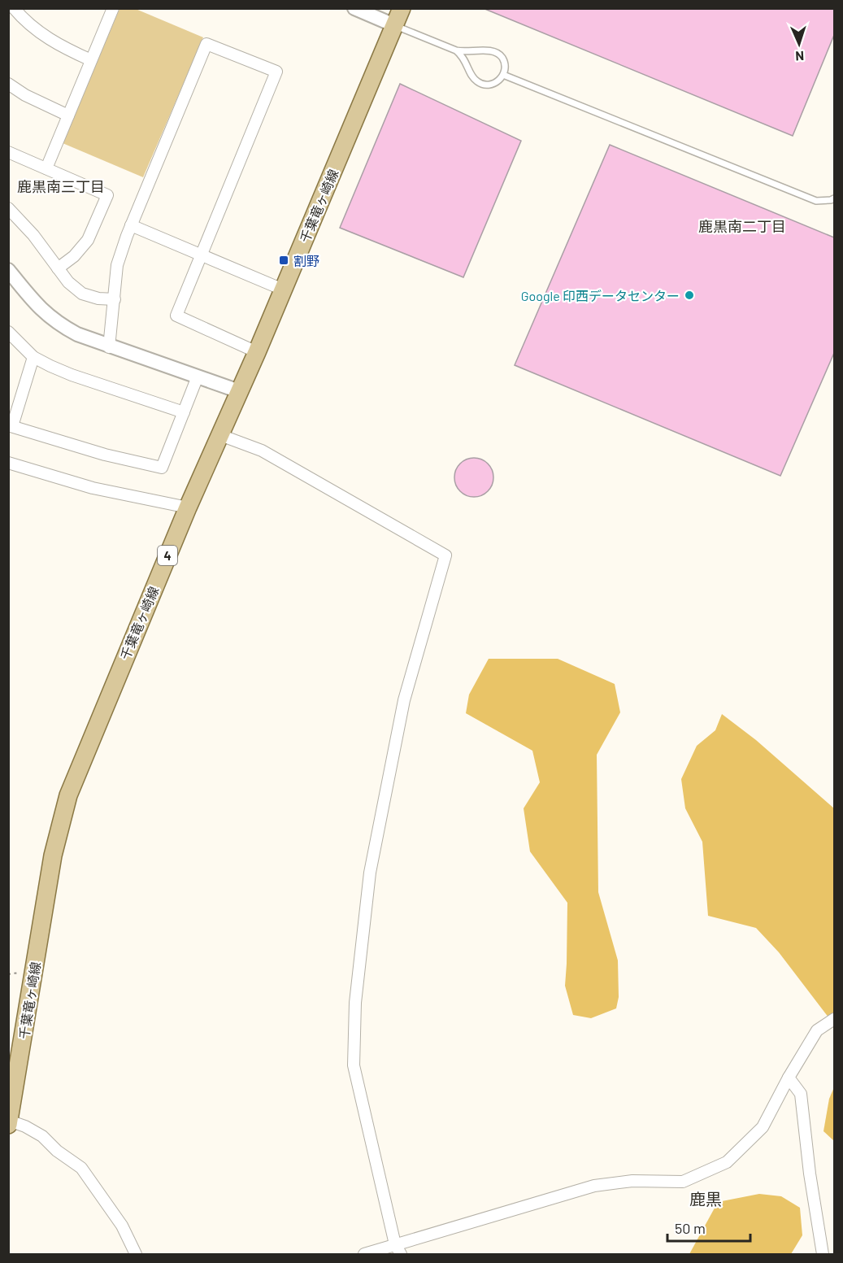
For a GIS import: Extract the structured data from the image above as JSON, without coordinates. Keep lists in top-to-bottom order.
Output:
{
  "streets": {
    "main road": ["千葉竜ヶ崎線", "4"]
  },
  "districts": ["鹿黒南三丁目", "鹿黒南二丁目", "鹿黒"],
  "places": {
    "transit": ["割野"],
    "other": ["Google 印西データセンター"]
  },
  "scale_bar": "50 m",
  "north": "bottom"
}
